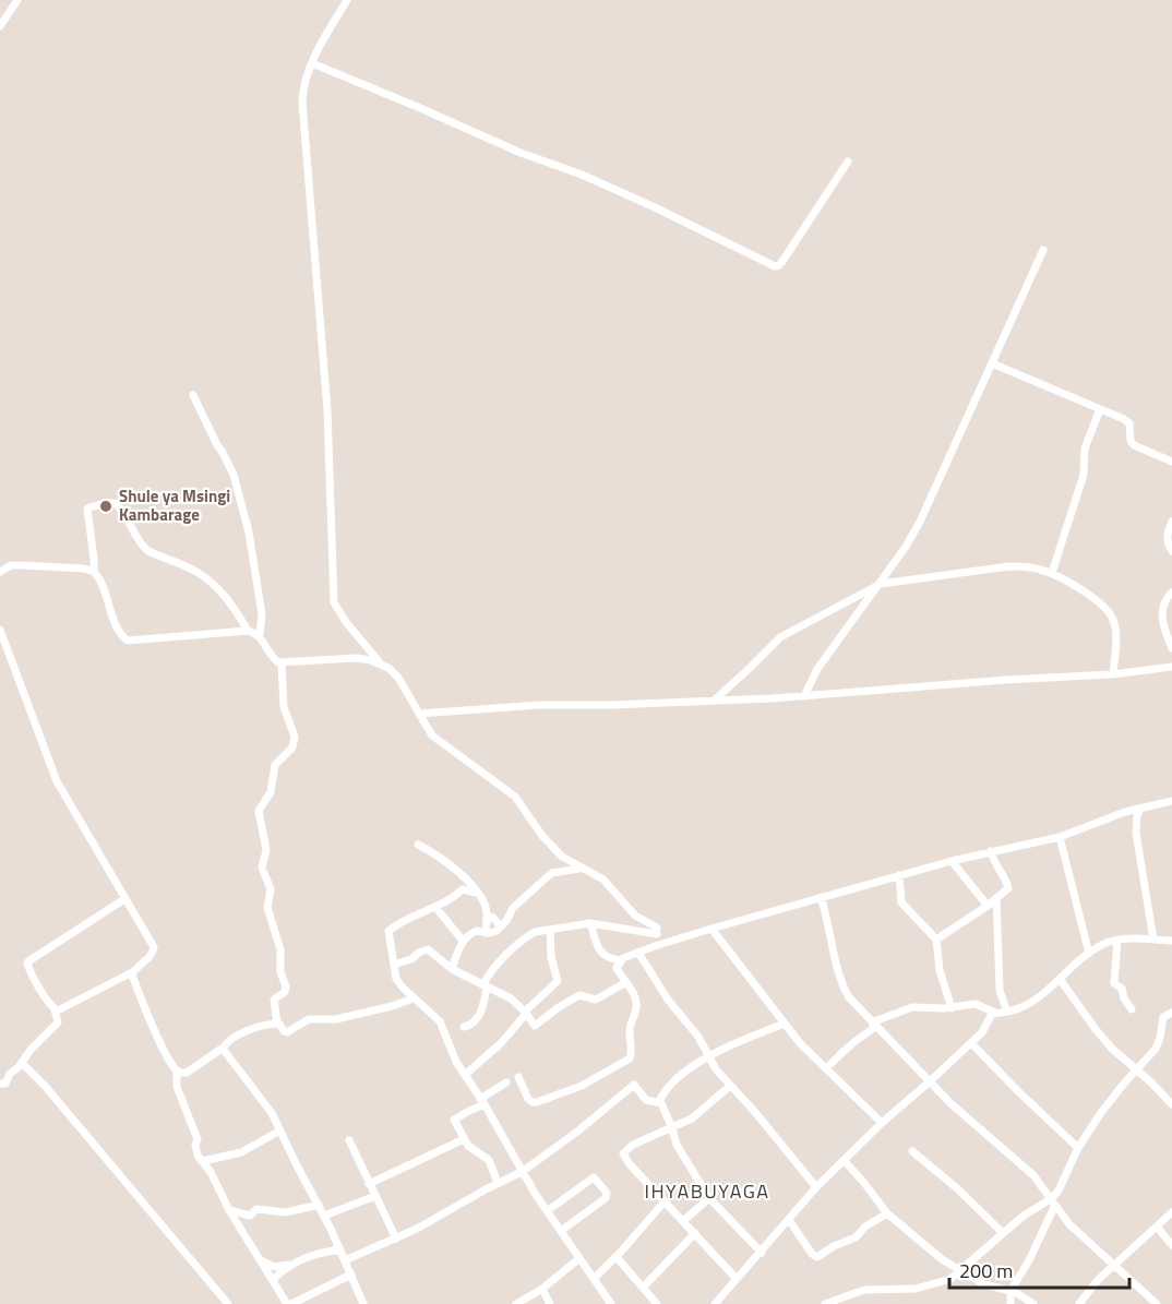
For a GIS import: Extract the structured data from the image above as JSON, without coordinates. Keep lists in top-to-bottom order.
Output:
{
  "districts": ["IHYABUYAGA"],
  "places": ["Shule ya Msingi Kambarage"],
  "scale_bar": "200 m"
}
